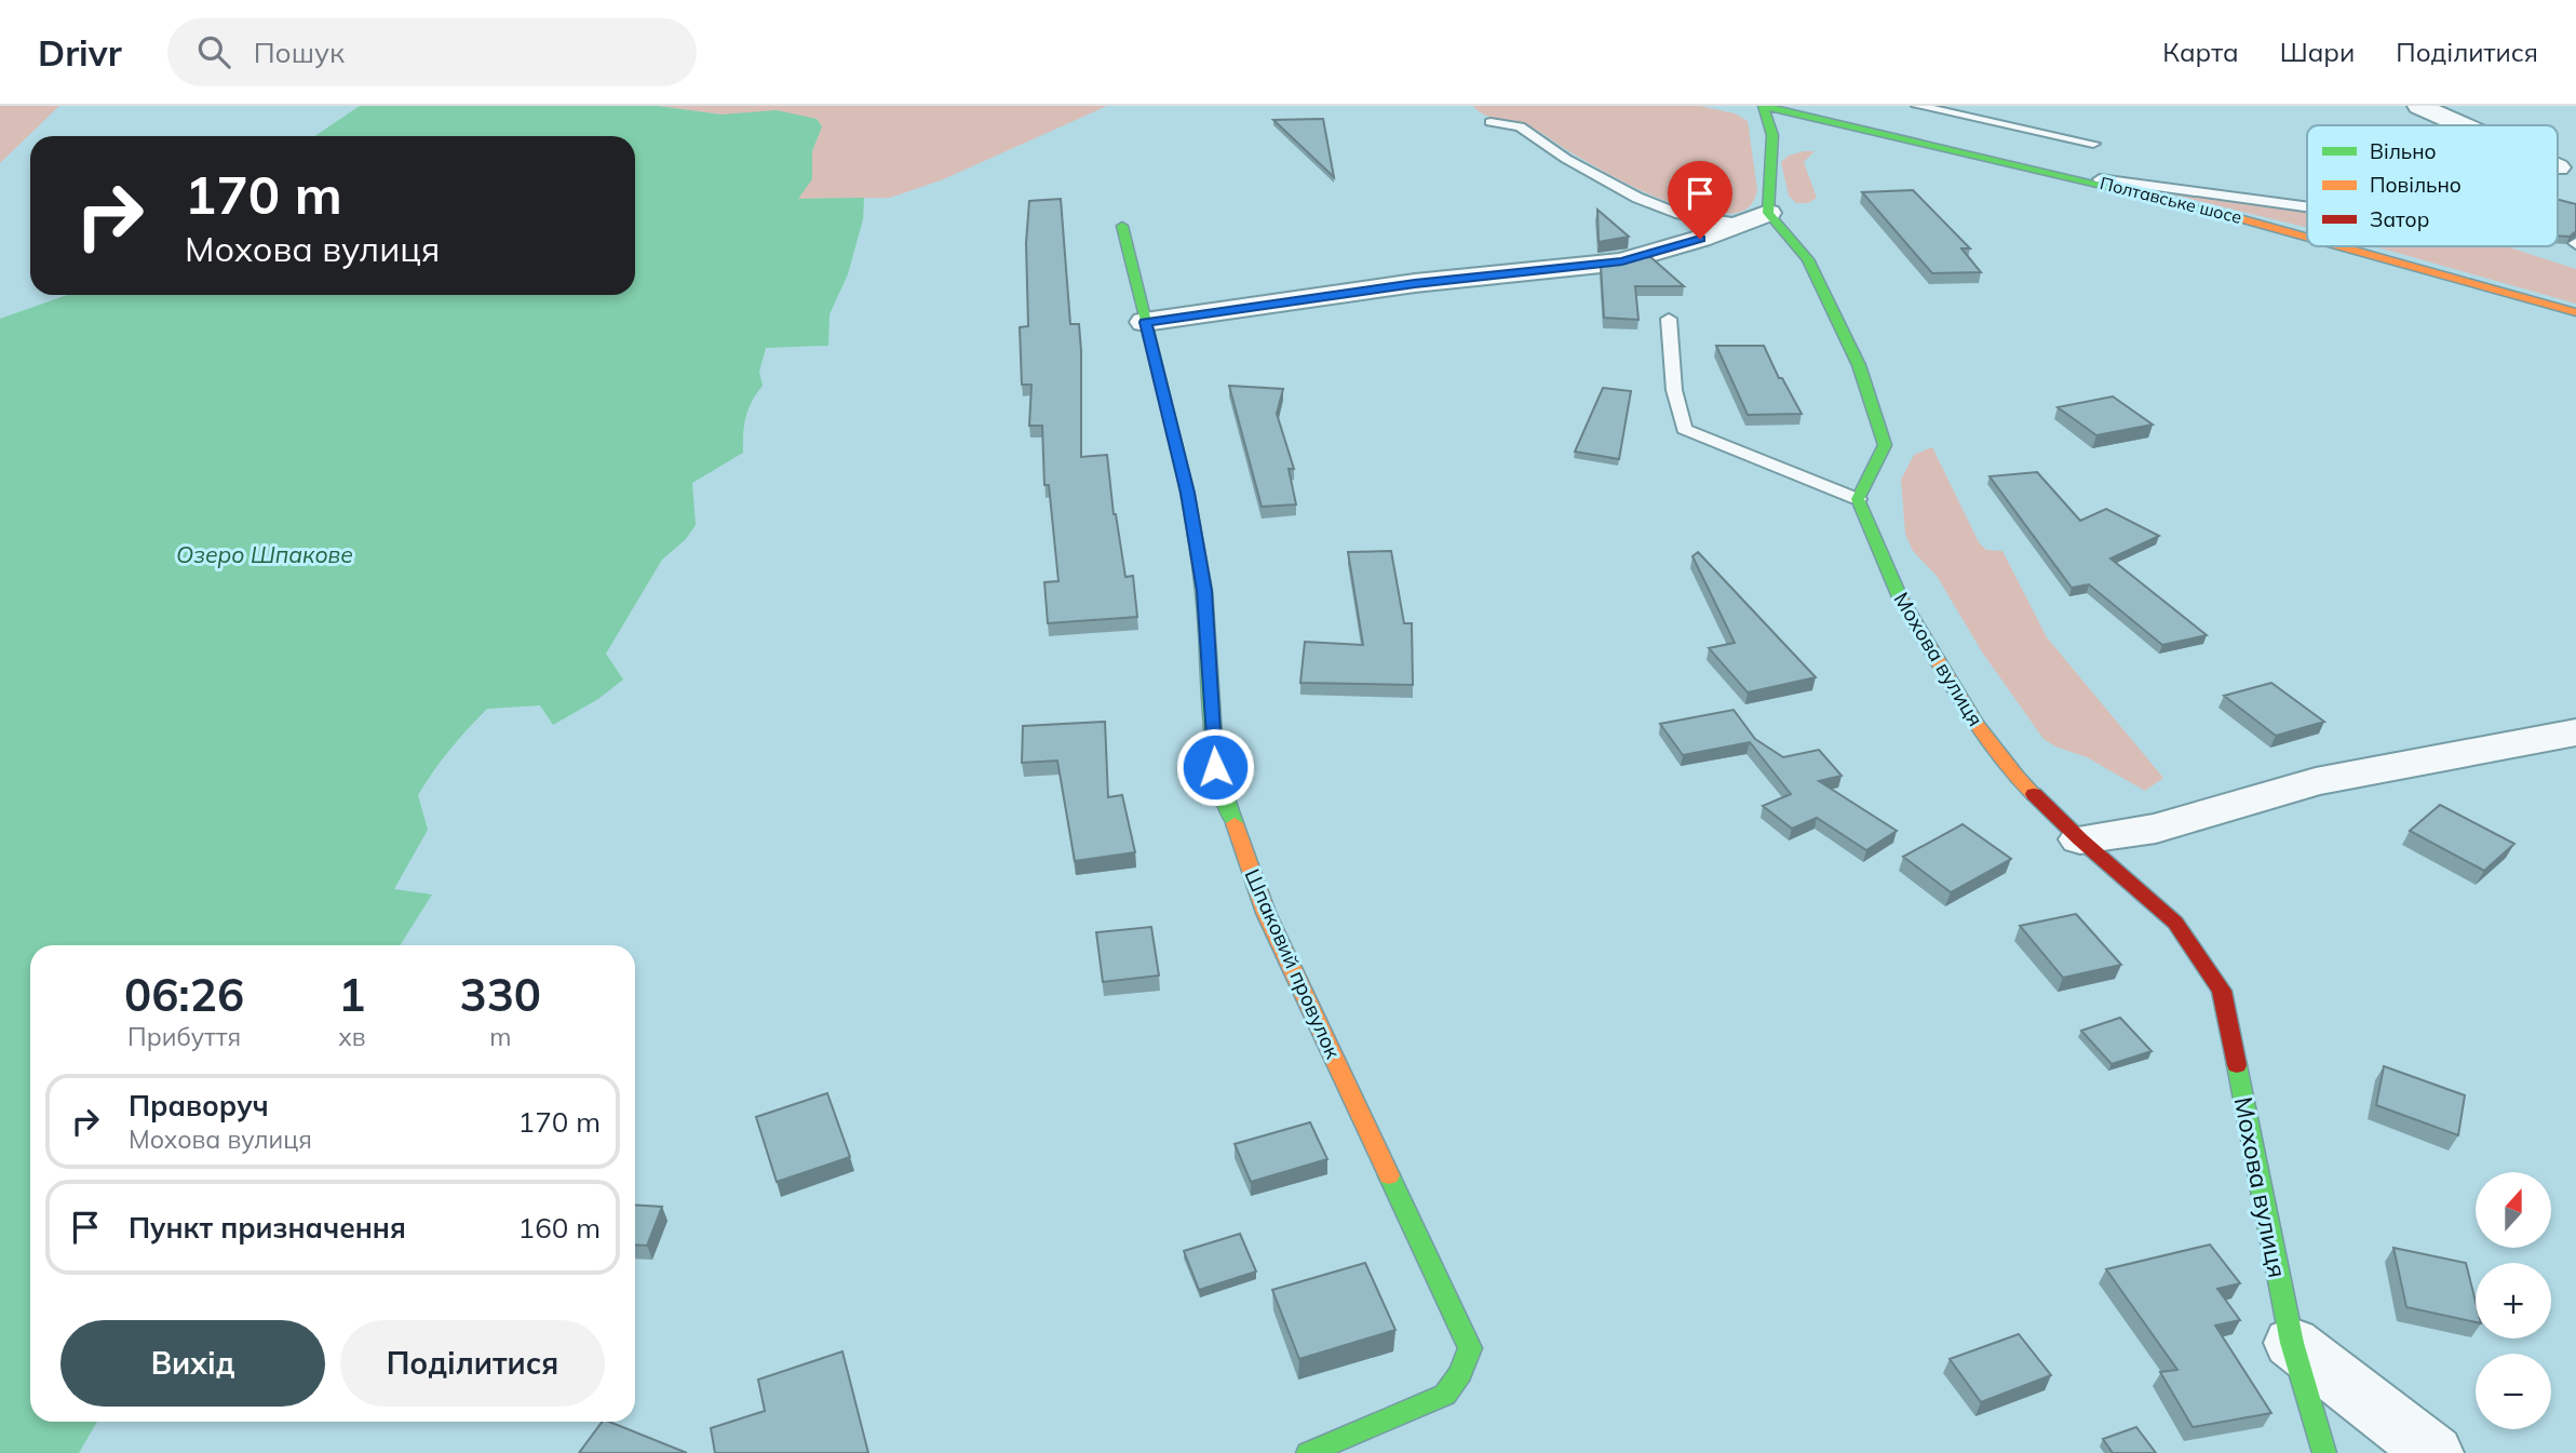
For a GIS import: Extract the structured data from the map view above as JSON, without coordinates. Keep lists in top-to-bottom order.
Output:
{
  "streets": {
    "street": ["Полтавське шосе", "Мохова вулиця", "Шпаковий провулок"]
  },
  "water": ["Озеро Шпакове"],
  "legend": ["Вільно", "Повільно", "Затор"],
  "north": "top",
  "page": {
    "header": "Drivr",
    "search": "Пошук",
    "nav": ["Карта", "Шари", "Поділитися"],
    "turn": ["170 m", "Мохова вулиця"],
    "eta": [
      "06:26",
      "Прибуття",
      "1",
      "хв",
      "330",
      "m"
    ],
    "list": [
      {
        "name": "Праворуч",
        "note": "Мохова вулиця",
        "value": "170 m"
      },
      {
        "name": "Пункт призначення",
        "value": "160 m"
      }
    ],
    "map_buttons": ["+", "−"],
    "buttons": ["Вихід", "Поділитися"]
  }
}
